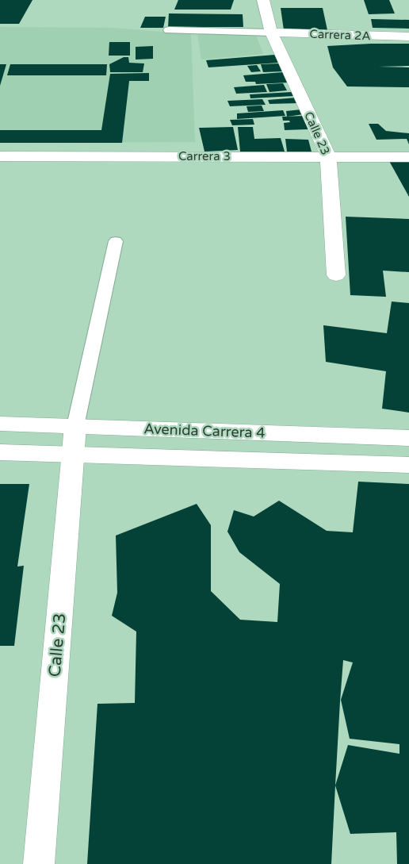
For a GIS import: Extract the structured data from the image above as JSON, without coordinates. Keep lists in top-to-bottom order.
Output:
{
  "streets": {
    "street": [
      "Carrera 2A",
      "Calle 23",
      "Carrera 3",
      "Avenida Carrera 4"
    ]
  },
  "crossings": [
    ["Carrera 2A", "Calle 23"],
    ["Calle 23", "Carrera 3"],
    ["Calle 23", "Avenida Carrera 4"]
  ]
}
